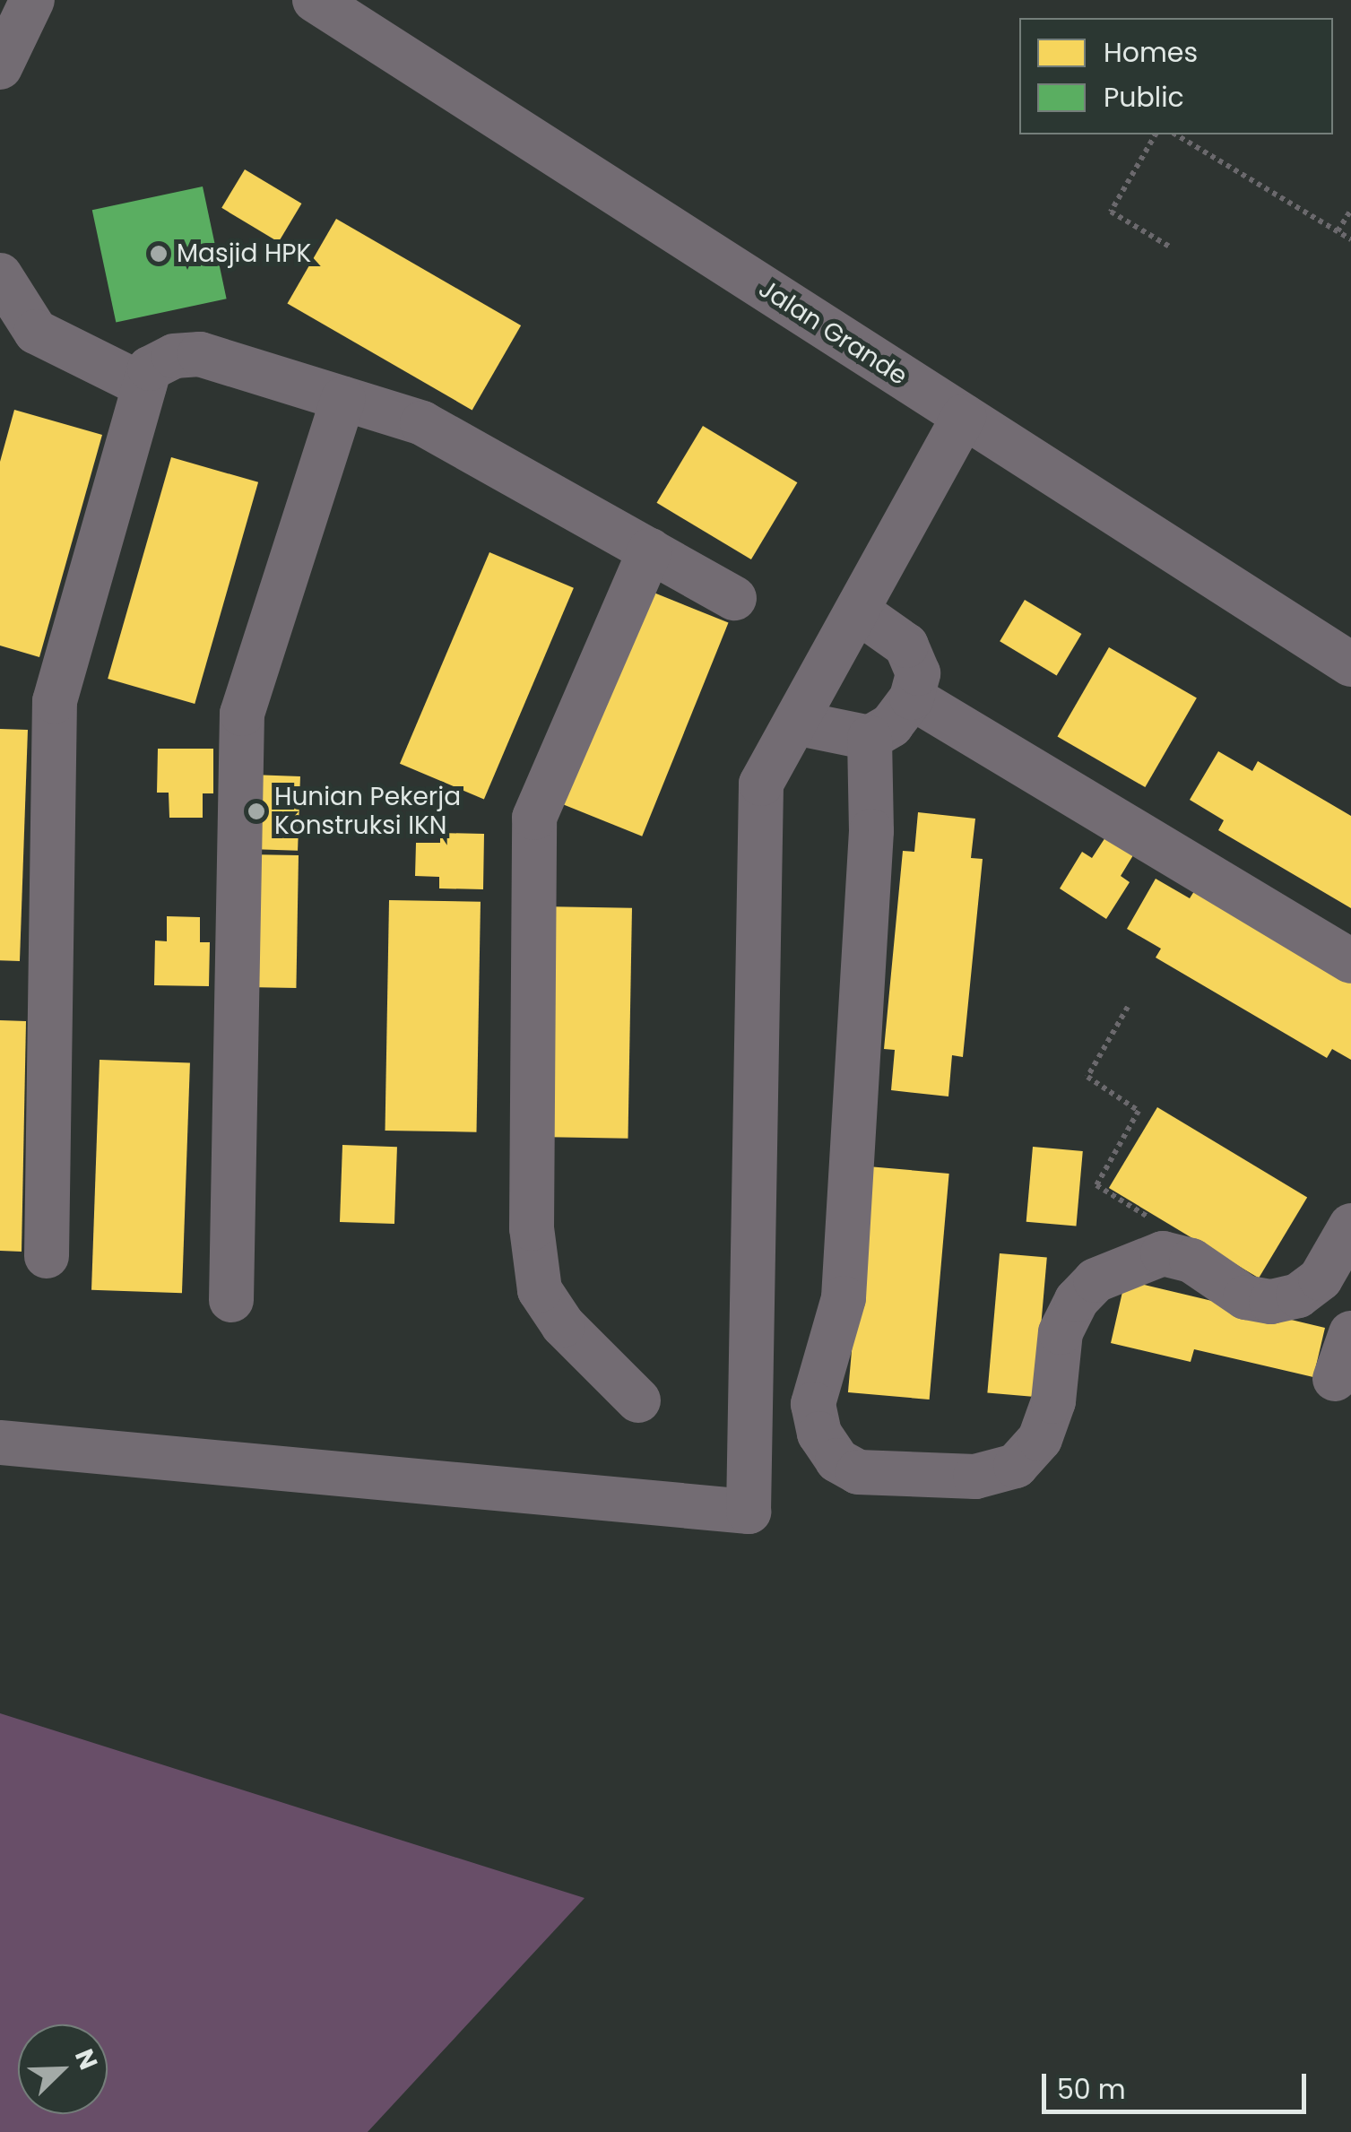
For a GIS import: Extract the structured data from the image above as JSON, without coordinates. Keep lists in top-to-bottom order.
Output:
{
  "streets": {
    "street": ["Jalan Grande"]
  },
  "places": ["Masjid HPK", "Hunian Pekerja Konstruksi IKN"],
  "legend": ["Homes", "Public"],
  "scale_bar": "50 m",
  "north": "top right"
}
